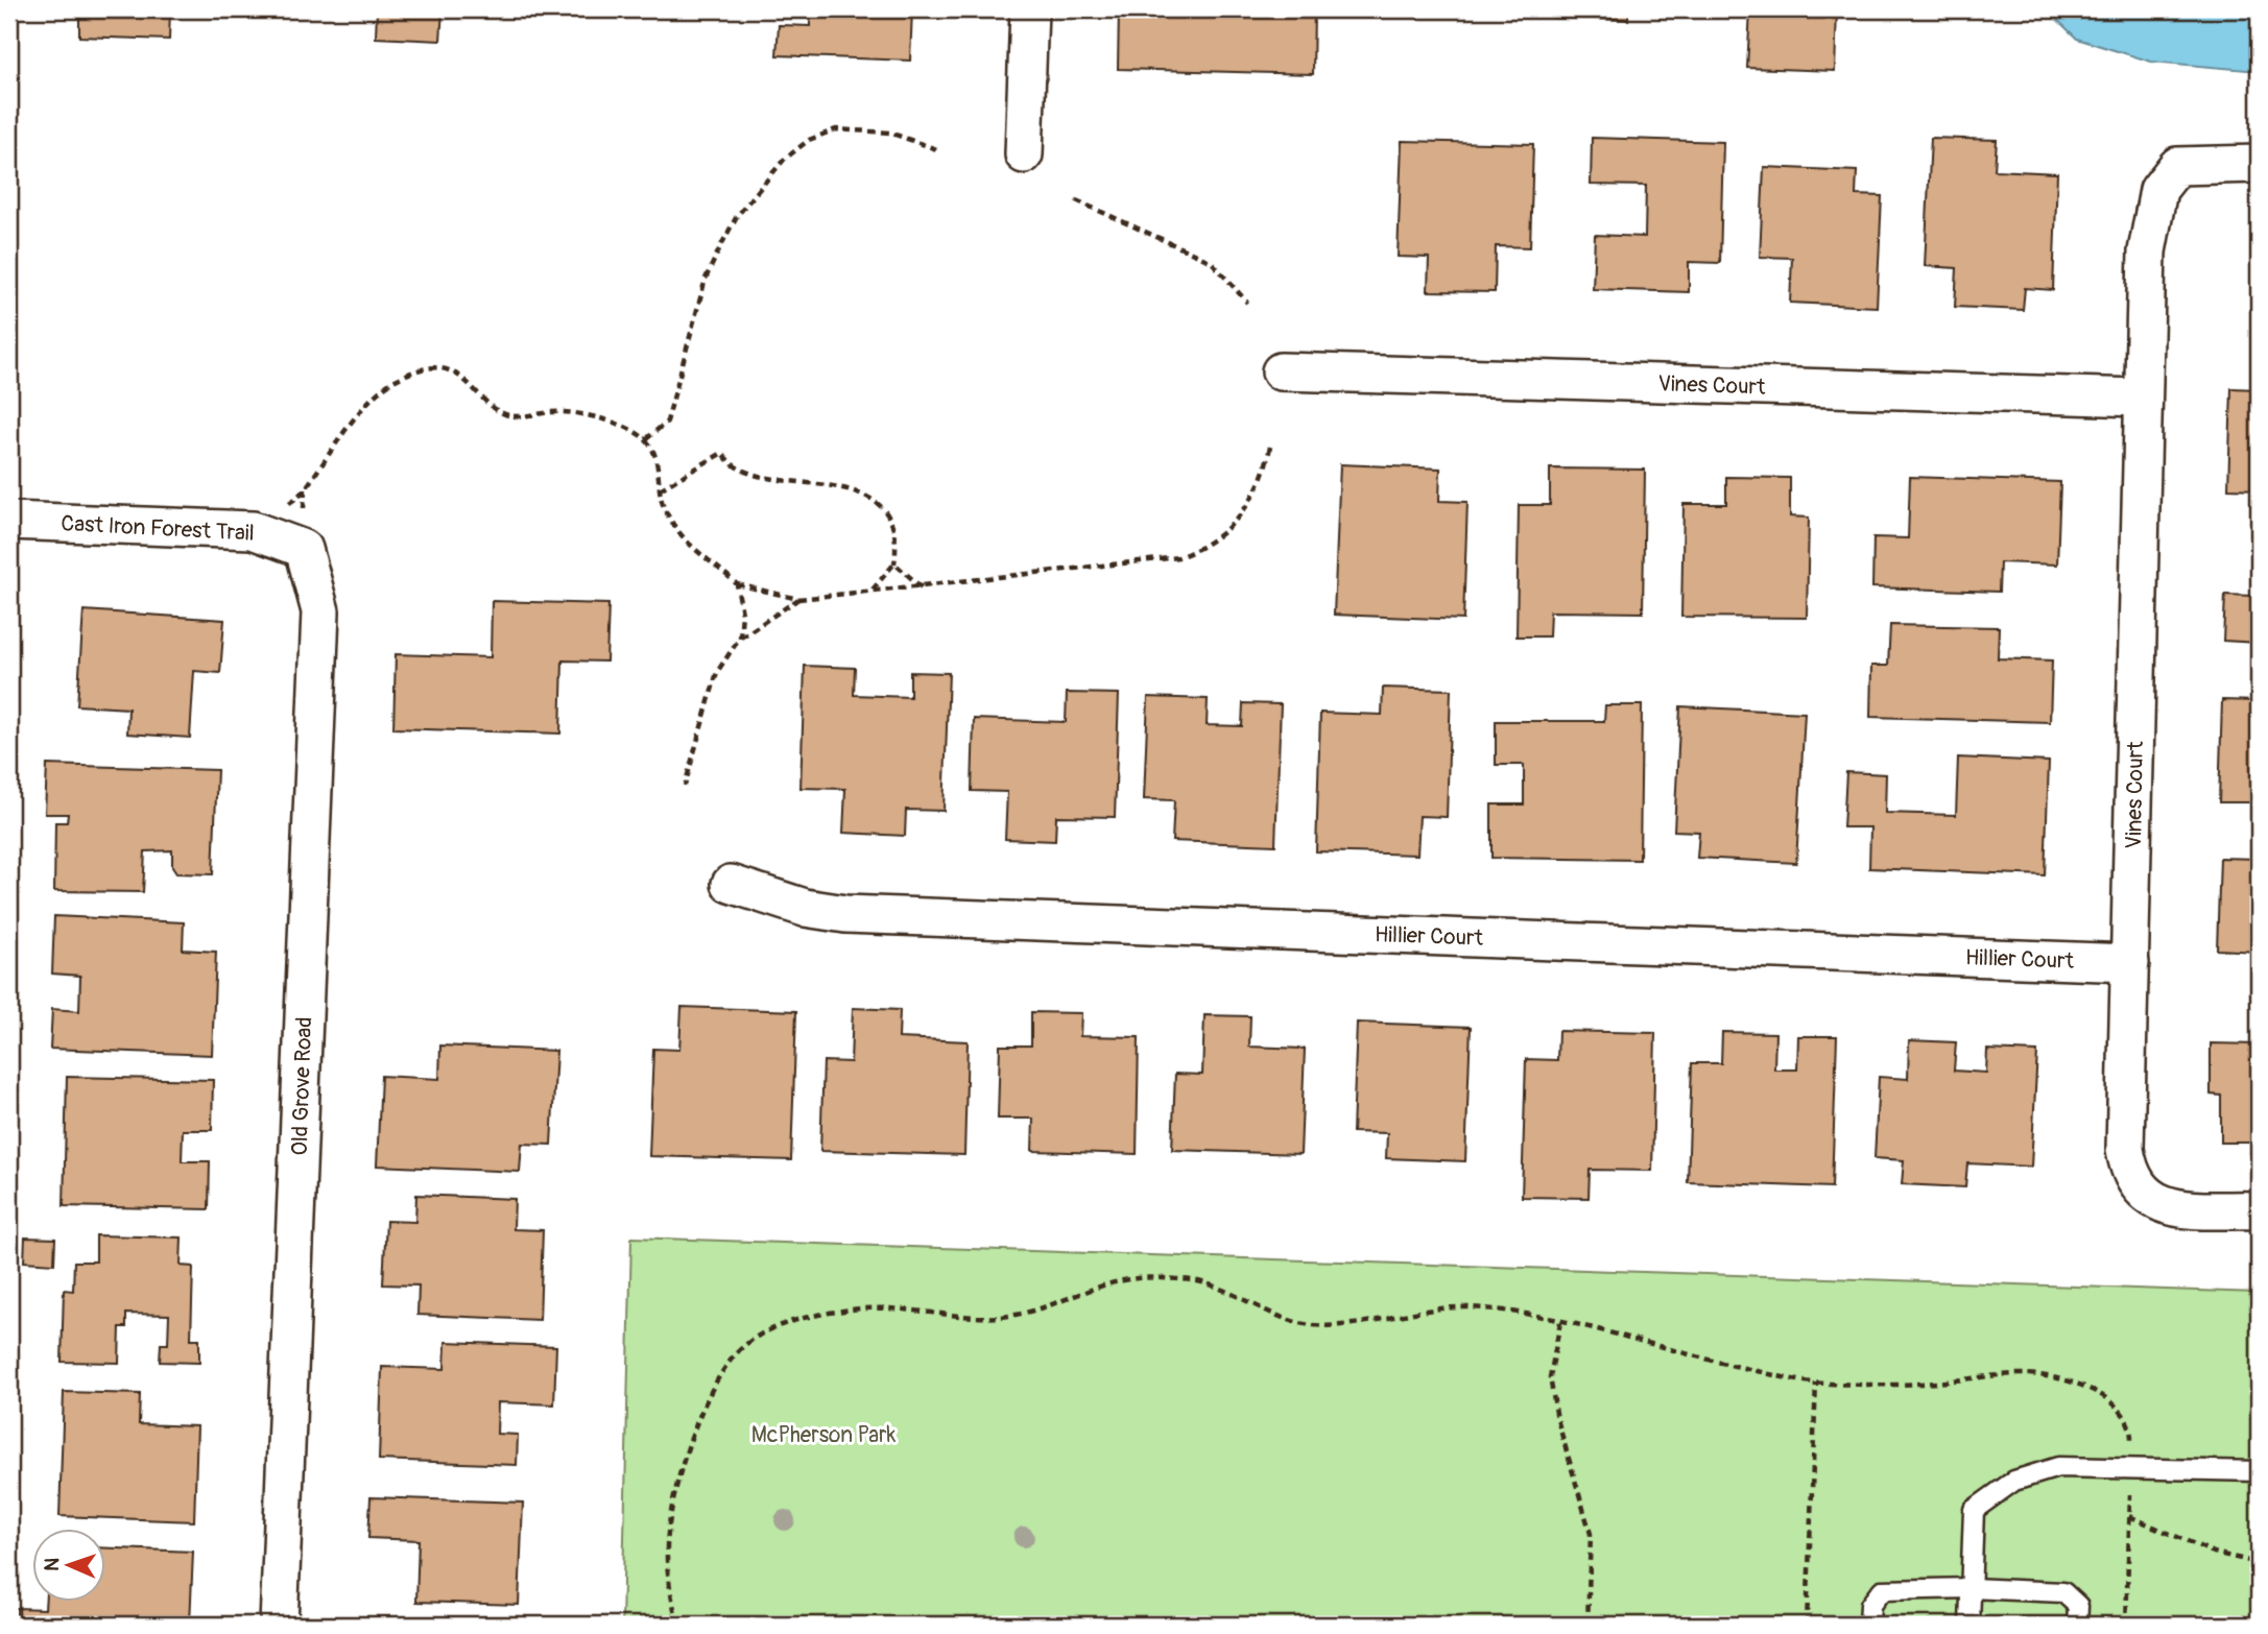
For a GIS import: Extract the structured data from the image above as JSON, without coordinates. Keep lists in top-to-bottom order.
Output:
{
  "streets": {
    "street": [
      "Vines Court",
      "Cast Iron Forest Trail",
      "Hillier Court",
      "Old Grove Road"
    ]
  },
  "crossings": [
    ["Vines Court", "Hillier Court"],
    ["Cast Iron Forest Trail", "Old Grove Road"]
  ],
  "parks": ["McPherson Park"],
  "north": "left"
}
